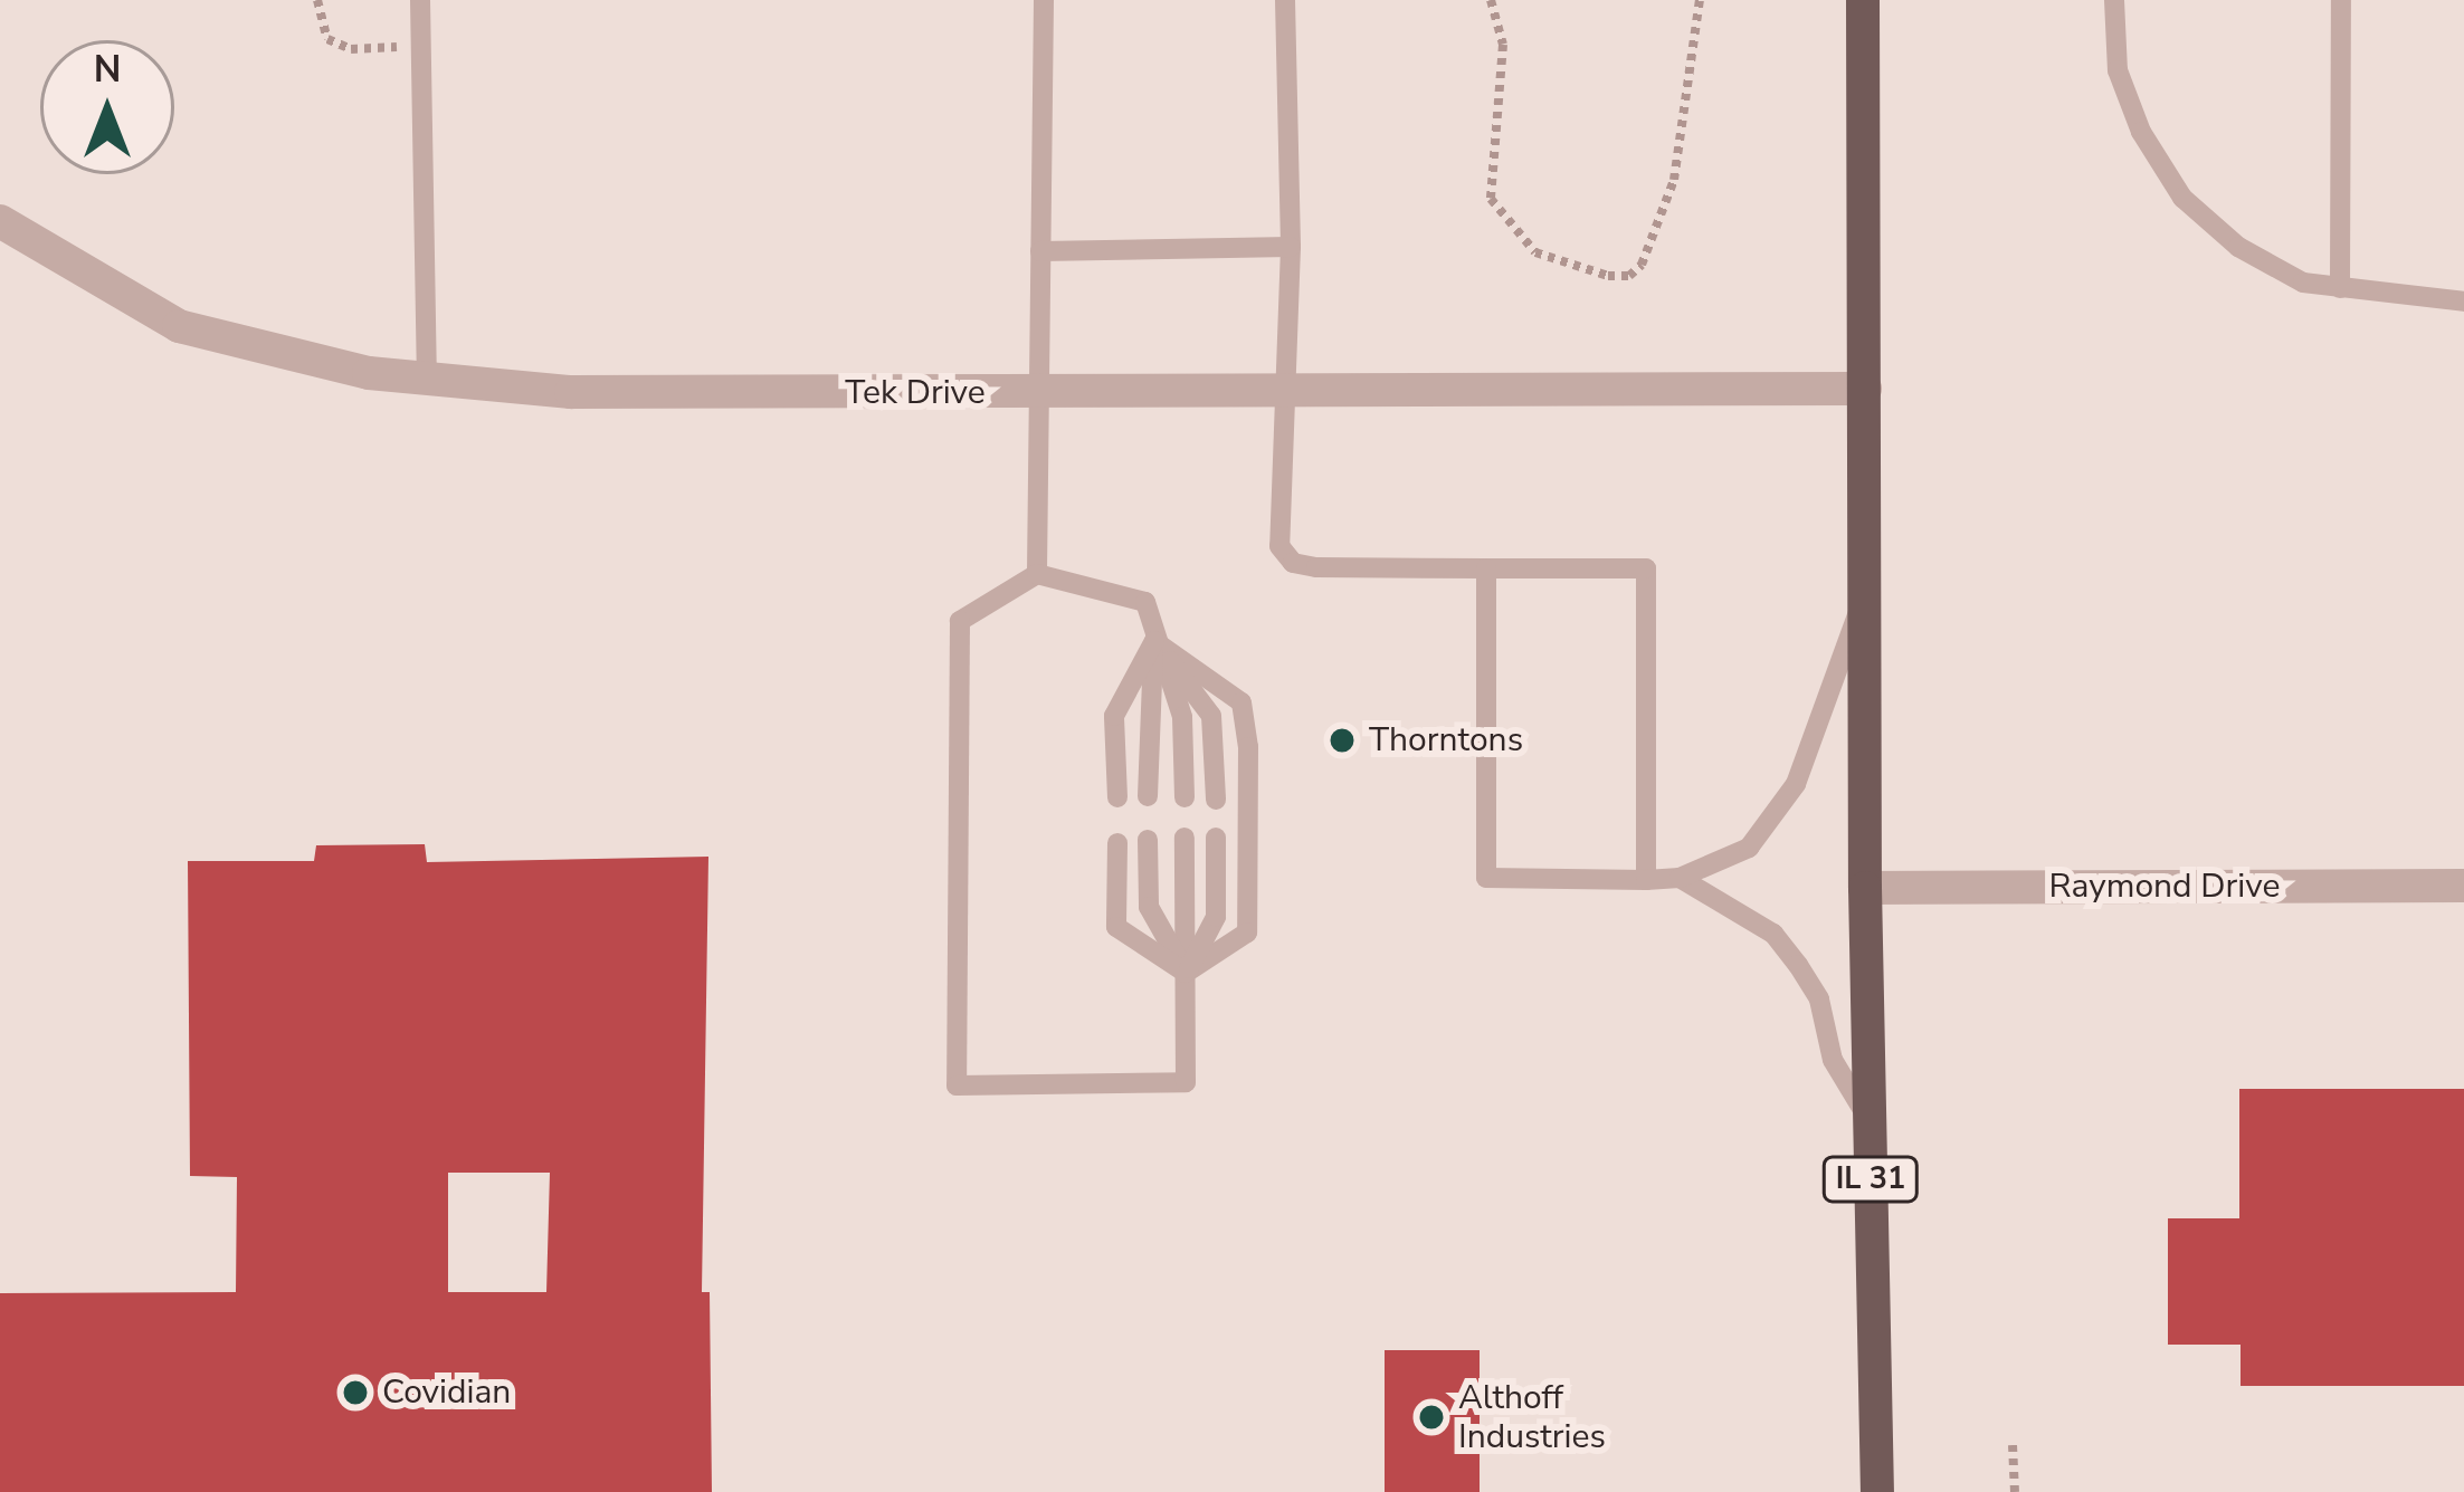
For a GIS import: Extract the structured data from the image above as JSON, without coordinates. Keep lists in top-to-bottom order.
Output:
{
  "streets": {
    "main road": ["IL 31"],
    "street": ["Tek Drive", "Raymond Drive"]
  },
  "crossings": [
    ["Tek Drive", "IL 31"],
    ["Raymond Drive", "IL 31"]
  ],
  "places": ["Thorntons", "Covidian", "Althoff Industries"],
  "north": "top"
}
